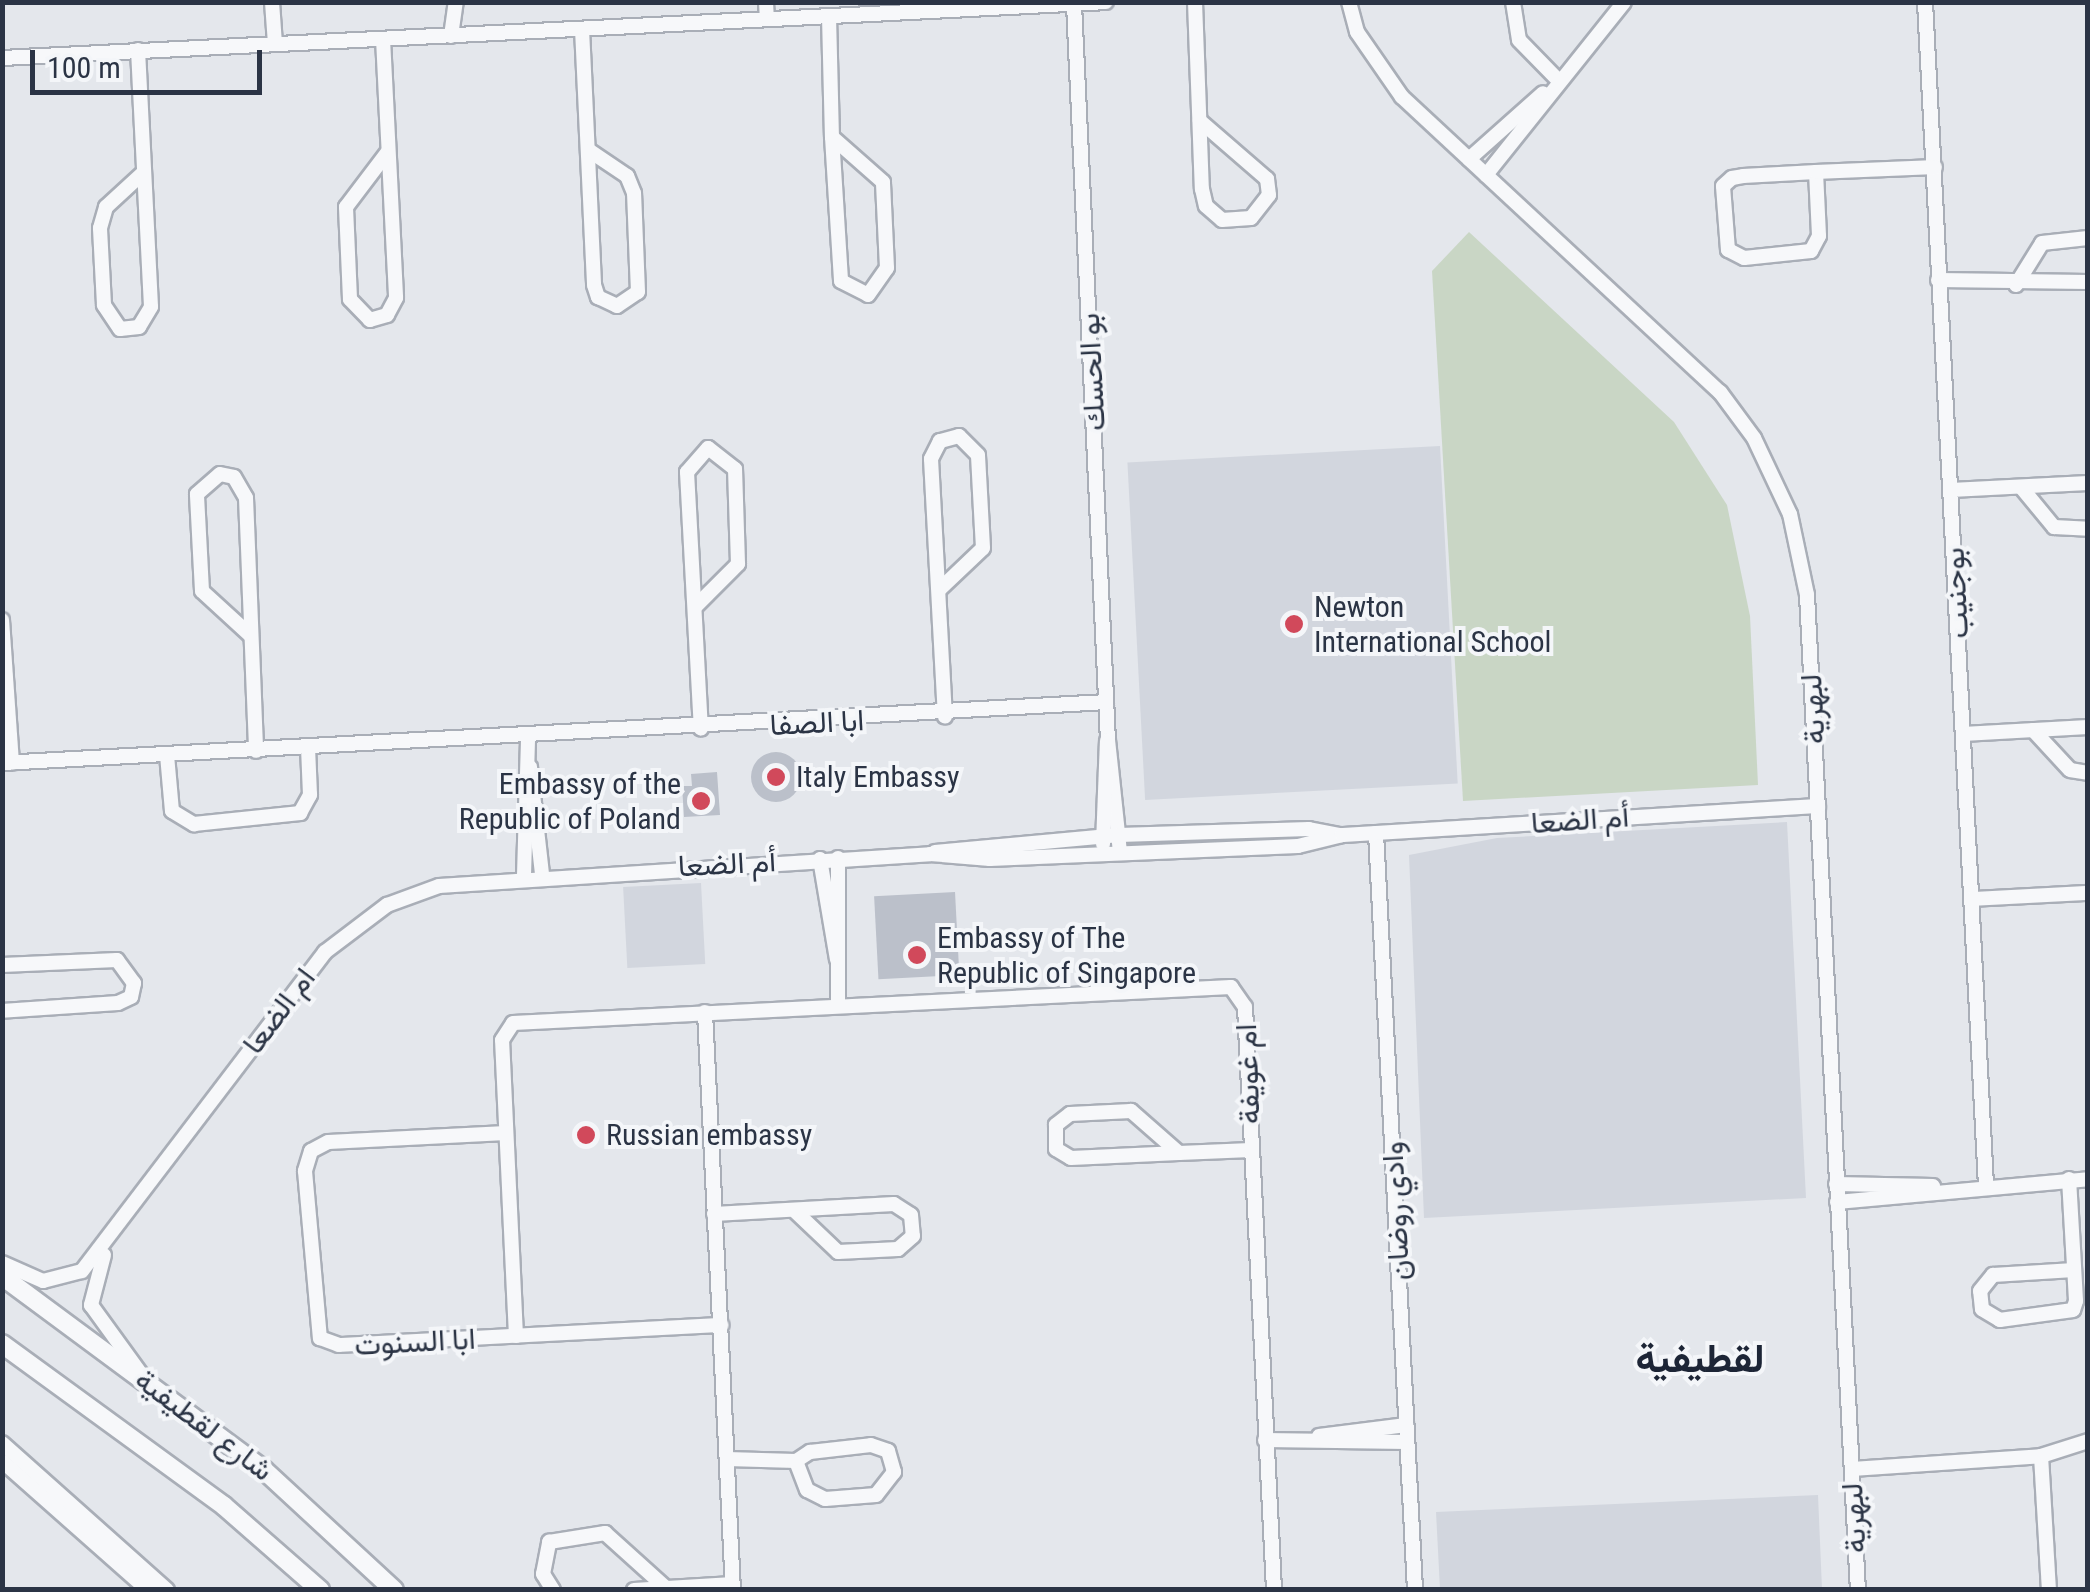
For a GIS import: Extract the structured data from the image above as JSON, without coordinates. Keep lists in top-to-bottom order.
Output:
{
  "streets": {
    "street": [
      "بو الحسك",
      "بوجنيب",
      "لبهرية",
      "ابا الصفا",
      "أم الضعا",
      "ام الضعا",
      "ام غويفة",
      "وادي روضان",
      "ابا السنوت",
      "شارع لقطيفية"
    ]
  },
  "crossings": [
    ["بو الحسك", "ابا الصفا"],
    ["بو الحسك", "أم الضعا"],
    ["لبهرية", "أم الضعا"],
    ["أم الضعا", "ام الضعا"],
    ["أم الضعا", "وادي روضان"],
    ["ام الضعا", "شارع لقطيفية"],
    ["ام غويفة", "ابا السنوت"]
  ],
  "districts": ["لقطيفية"],
  "places": [
    "Newton International School",
    "Italy Embassy",
    "Embassy of the Republic of Poland",
    "Embassy of The Republic of Singapore",
    "Russian embassy"
  ],
  "scale_bar": "100 m"
}
